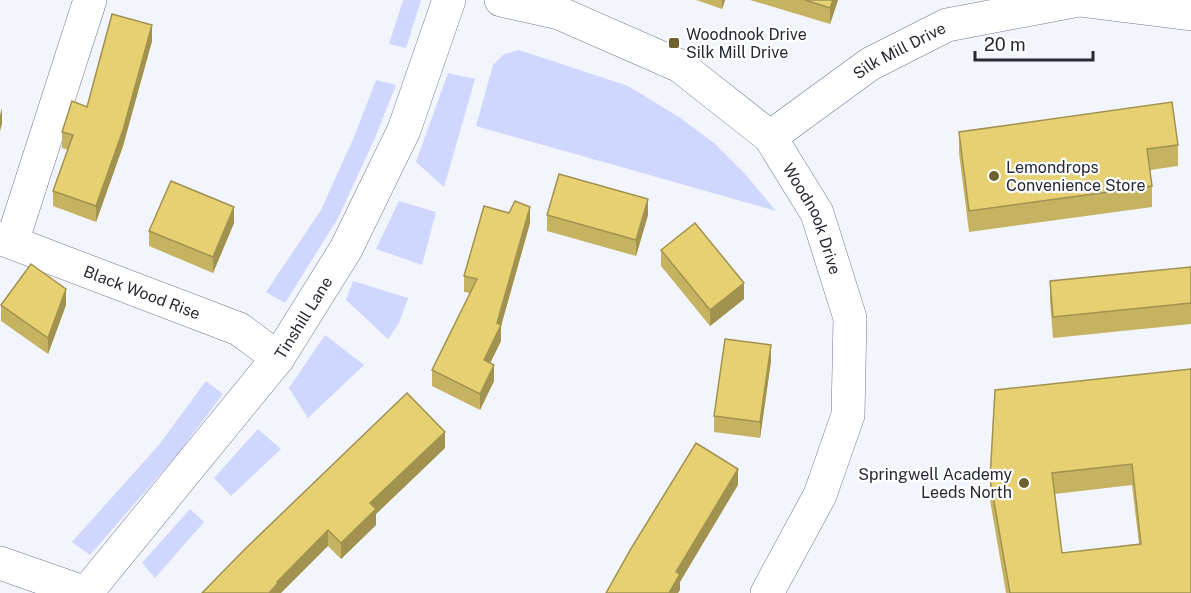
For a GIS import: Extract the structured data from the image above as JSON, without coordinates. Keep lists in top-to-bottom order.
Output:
{
  "streets": {
    "street": [
      "Silk Mill Drive",
      "Woodnook Drive",
      "Black Wood Rise",
      "Tinshill Lane"
    ]
  },
  "crossings": [
    ["Silk Mill Drive", "Woodnook Drive"],
    ["Black Wood Rise", "Tinshill Lane"]
  ],
  "places": {
    "transit": ["Woodnook Drive Silk Mill Drive"],
    "other": ["Lemondrops Convenience Store", "Springwell Academy Leeds North"]
  },
  "scale_bar": "20 m"
}
